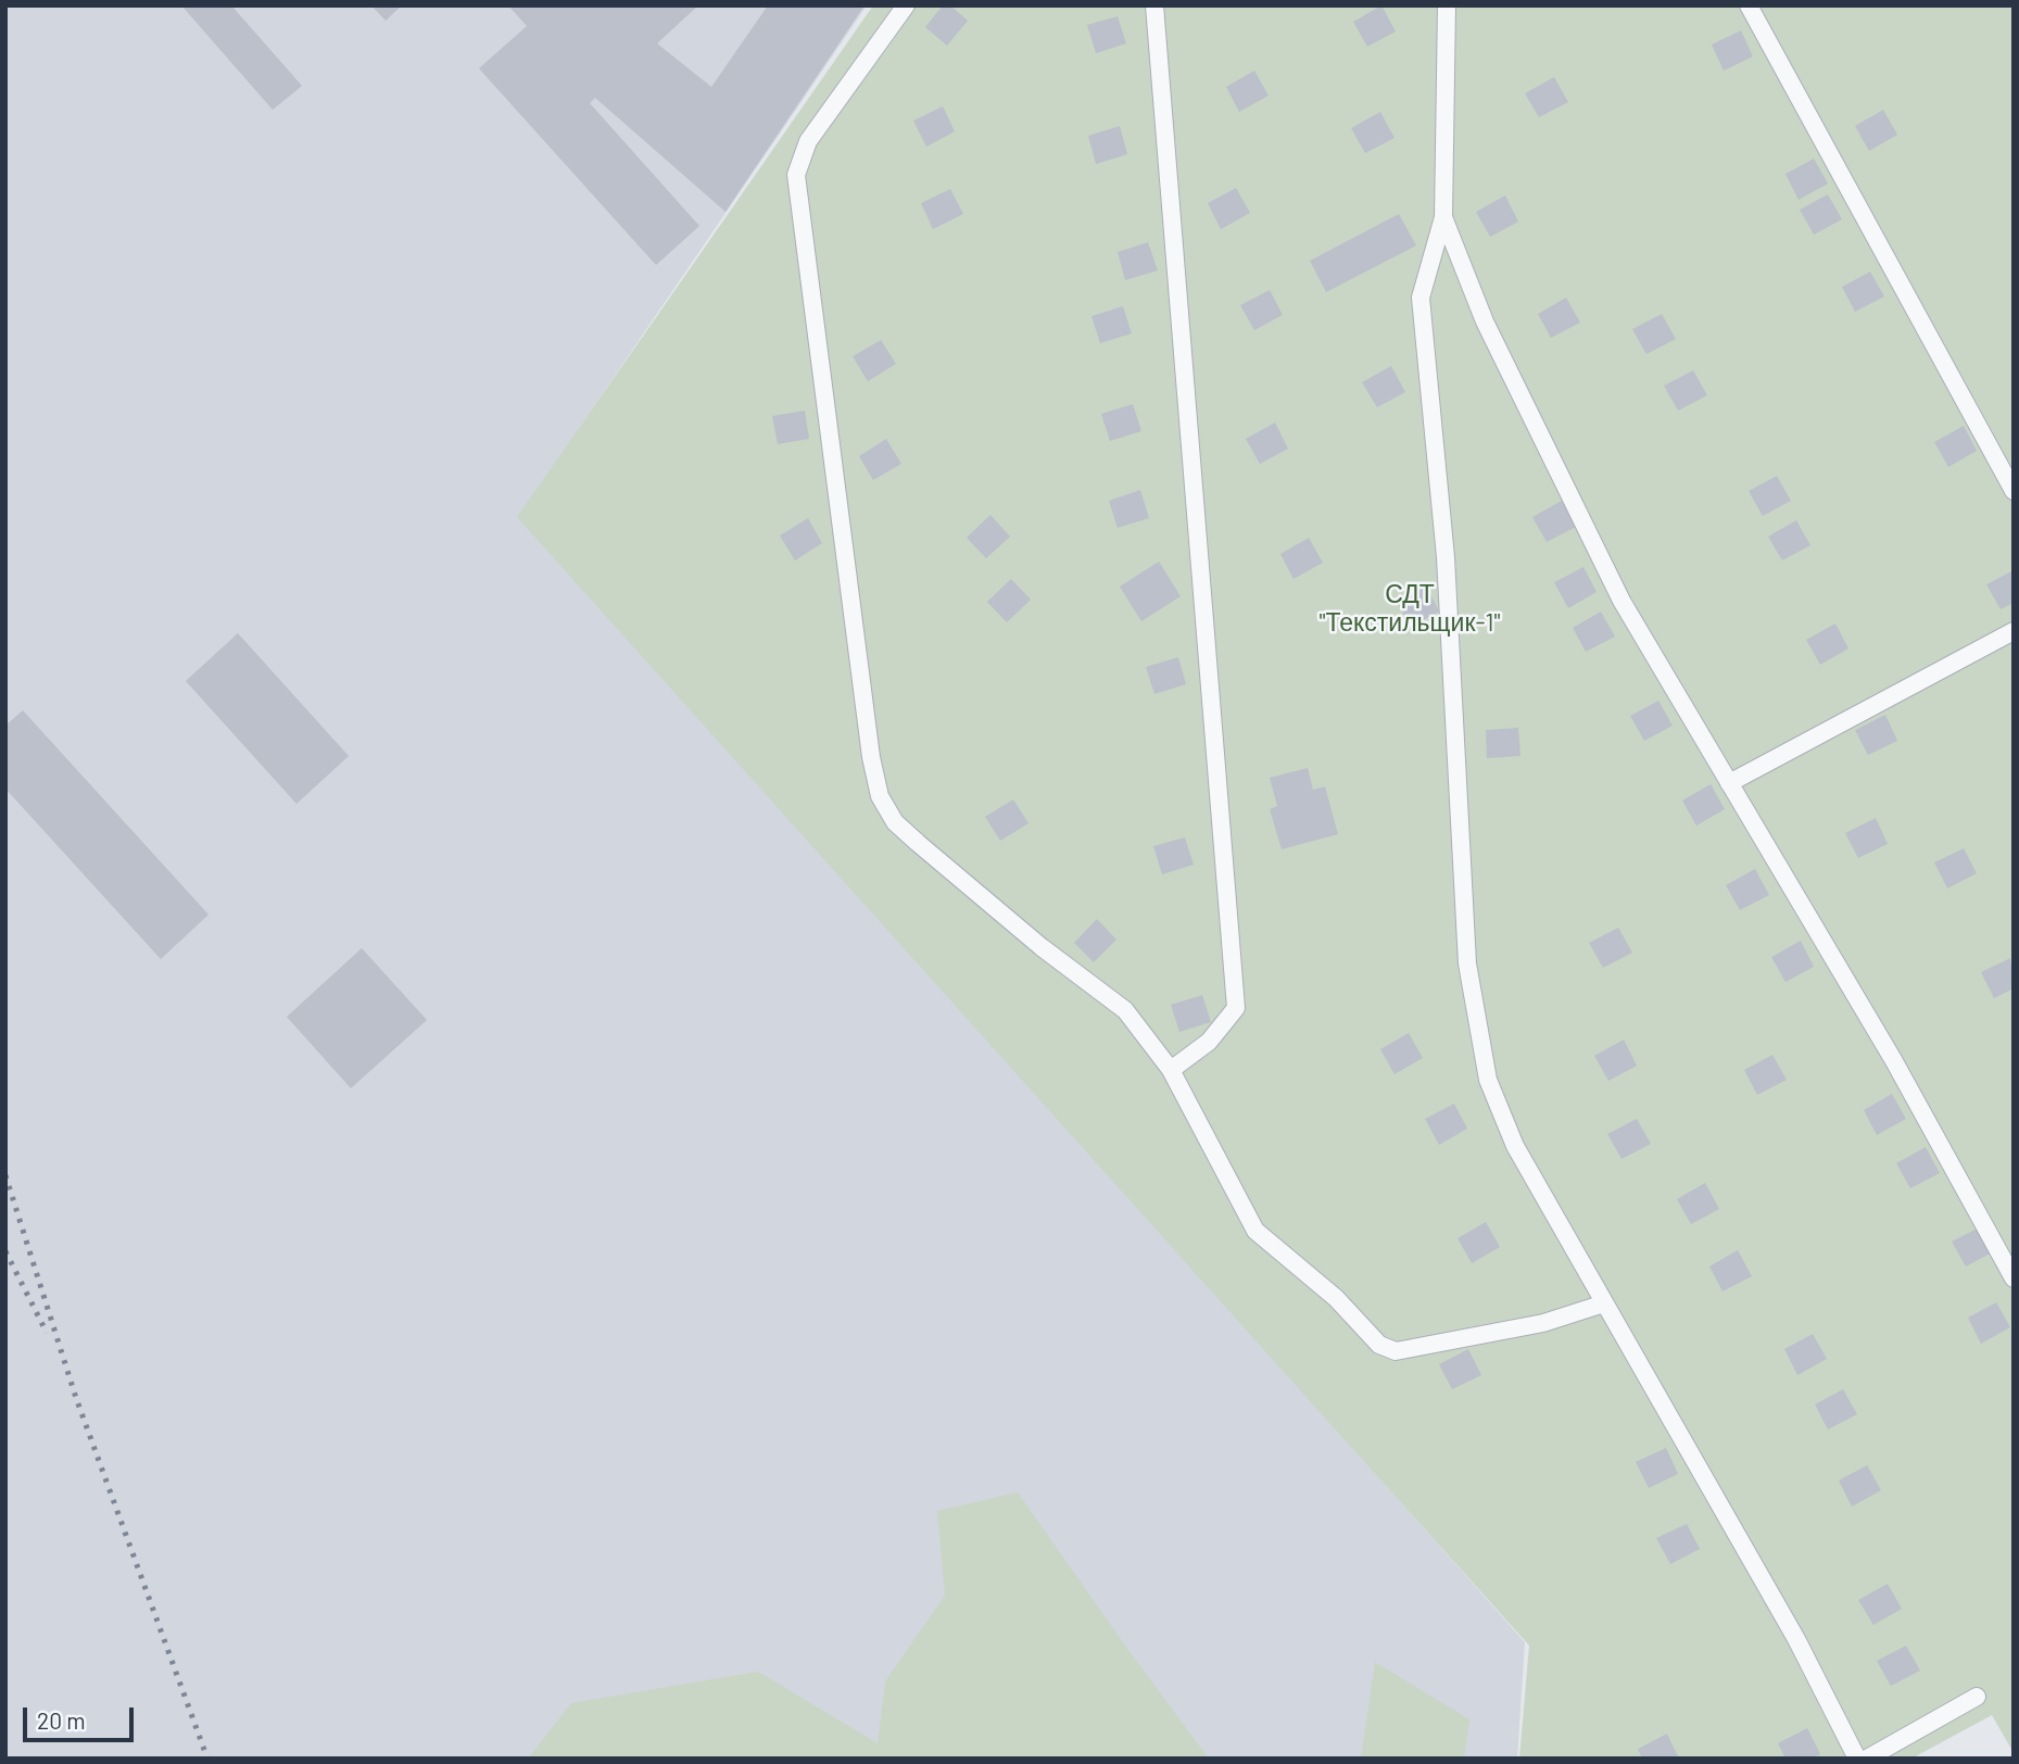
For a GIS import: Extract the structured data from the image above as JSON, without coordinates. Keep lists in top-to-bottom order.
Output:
{
  "parks": ["СДТ \"Текстильщик-1\""],
  "scale_bar": "20 m"
}
